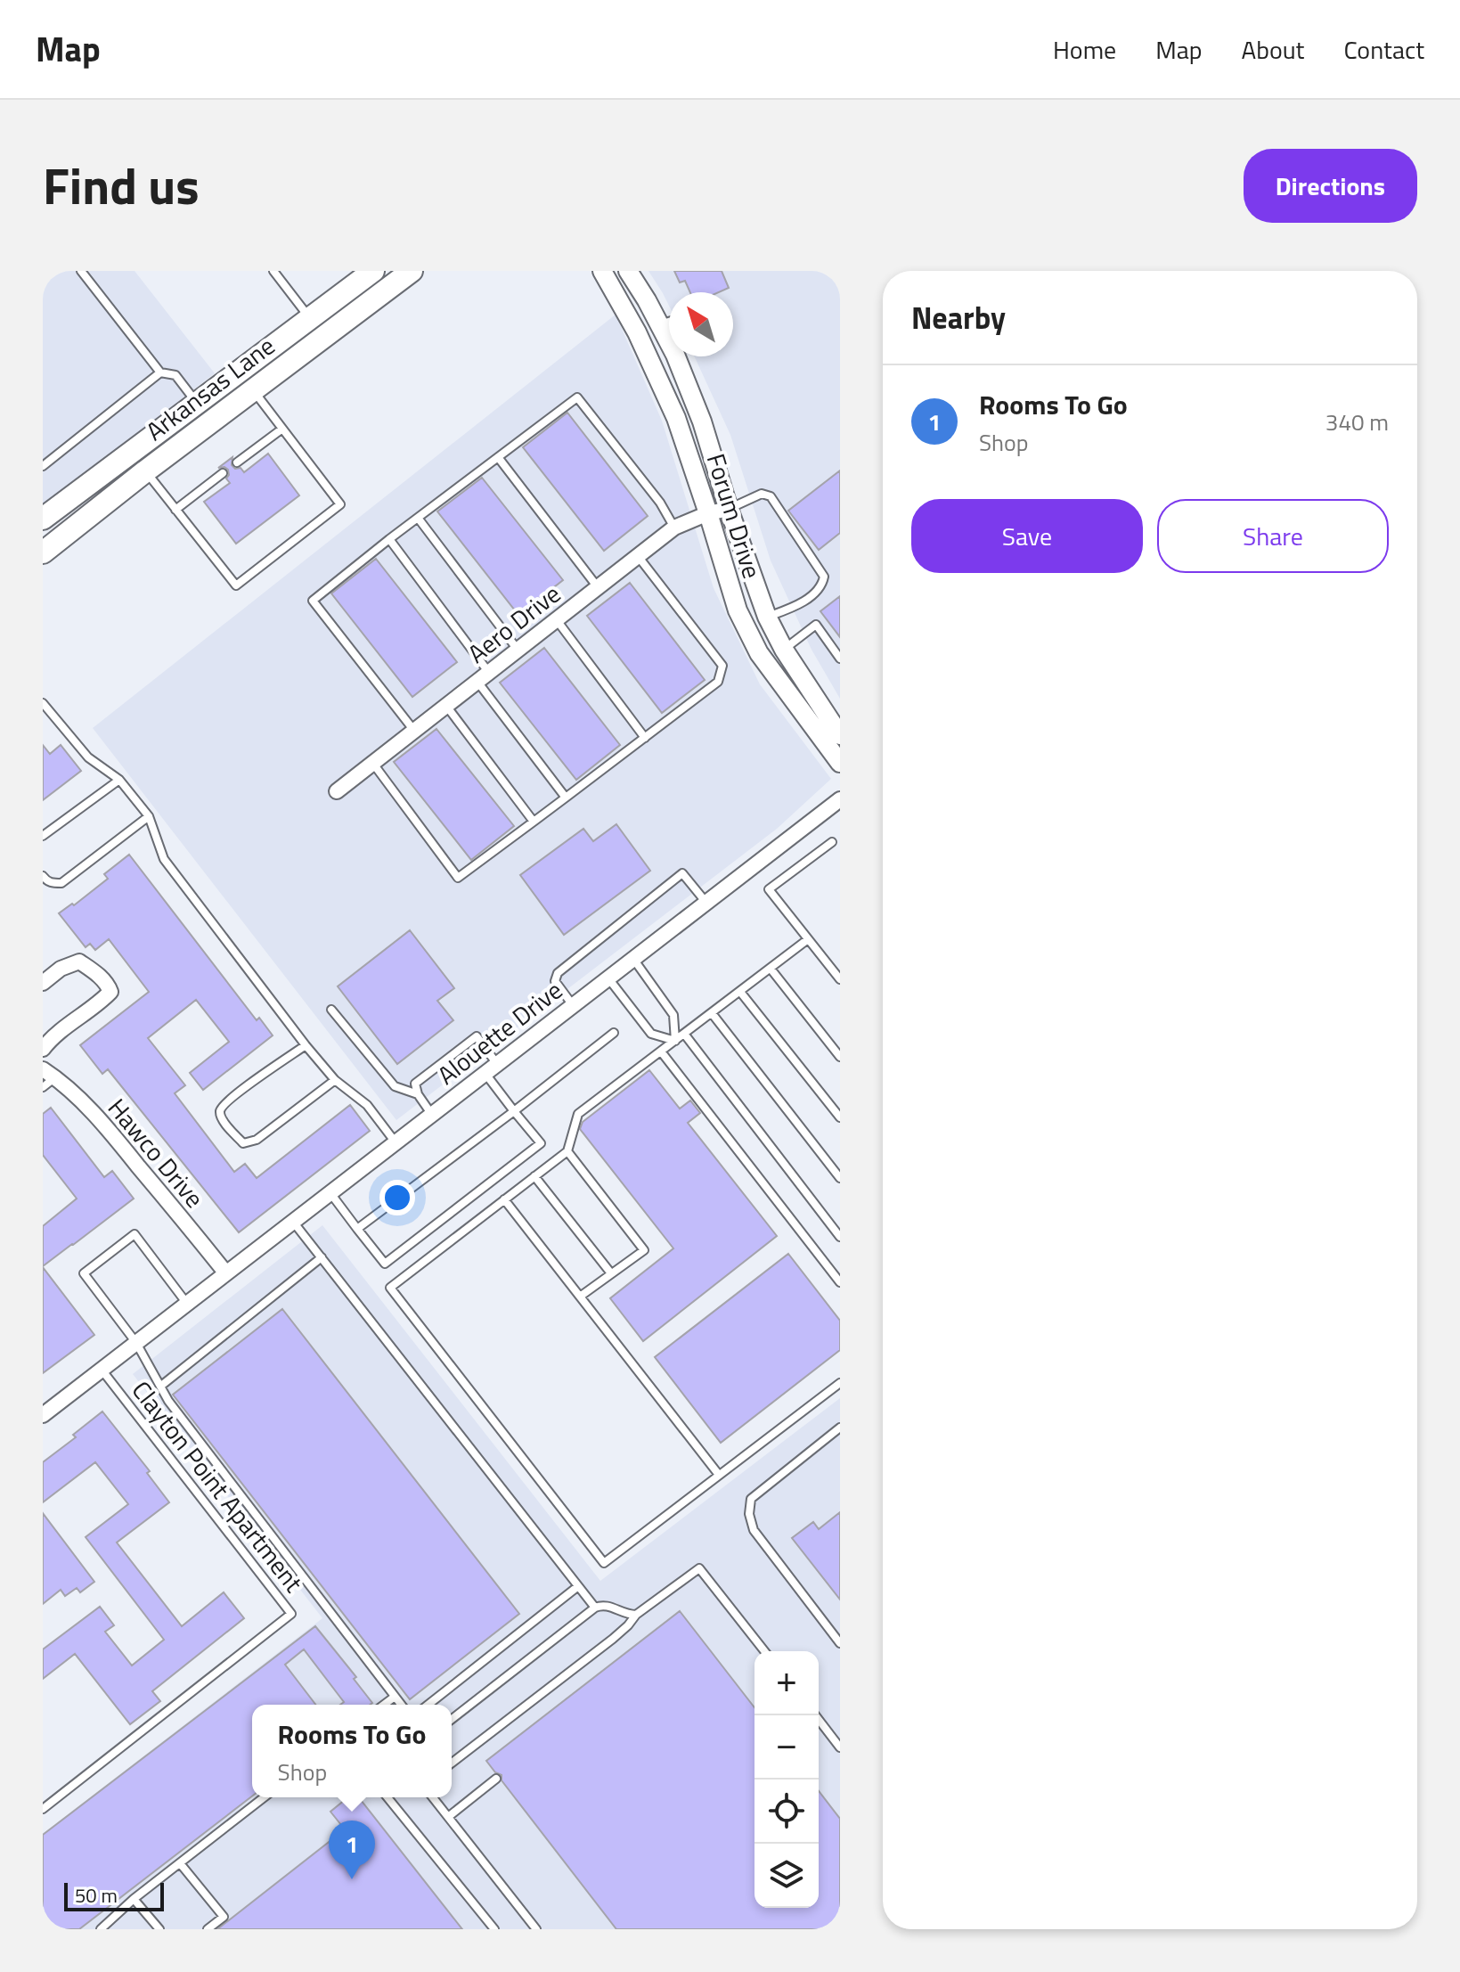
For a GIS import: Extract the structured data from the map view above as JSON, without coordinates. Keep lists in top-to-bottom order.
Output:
{
  "streets": {
    "main road": ["Arkansas Lane"],
    "street": [
      "Forum Drive",
      "Aero Drive",
      "Alouette Drive",
      "Hawco Drive"
    ],
    "lane": ["Clayton Point Apartment"]
  },
  "crossings": [
    ["Forum Drive", "Aero Drive"],
    ["Alouette Drive", "Hawco Drive"],
    ["Alouette Drive", "Clayton Point Apartment"]
  ],
  "scale_bar": "50 m",
  "north": "top left",
  "page": {
    "header": "Map",
    "nav": [
      "Home",
      "Map",
      "About",
      "Contact"
    ],
    "title": "Find us",
    "buttons": [
      "Directions",
      ["Save", "Share"]
    ],
    "heading": "Nearby",
    "list": [
      {
        "mark": "1",
        "name": "Rooms To Go",
        "note": "Shop",
        "value": "340 m"
      }
    ],
    "map_buttons": ["+", "−"],
    "popup": ["Rooms To Go", "Shop"],
    "pins": "1",
    "scale": "50 m"
  }
}
